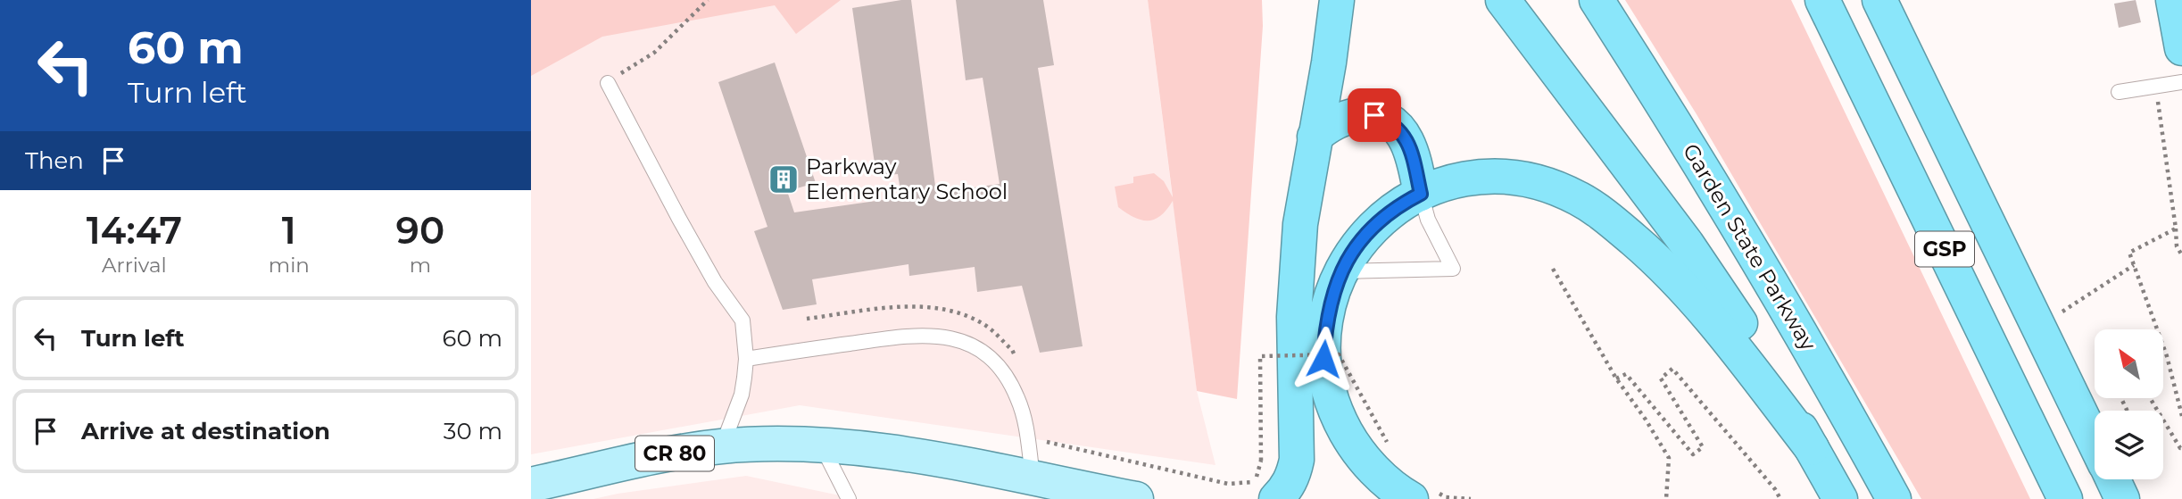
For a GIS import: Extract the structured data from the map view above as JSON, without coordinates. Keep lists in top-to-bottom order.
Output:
{
  "streets": {
    "highway": ["Garden State Parkway", "GSP"],
    "main road": ["CR 80"]
  },
  "places": {
    "building": ["Parkway Elementary School"]
  },
  "north": "top left",
  "page": {
    "turn": ["60 m", "Turn left"],
    "then": "Then",
    "eta": [
      "14:47",
      "Arrival",
      "1",
      "min",
      "90",
      "m"
    ],
    "list": [
      {
        "name": "Turn left",
        "value": "60 m"
      },
      {
        "name": "Arrive at destination",
        "value": "30 m"
      }
    ]
  }
}
